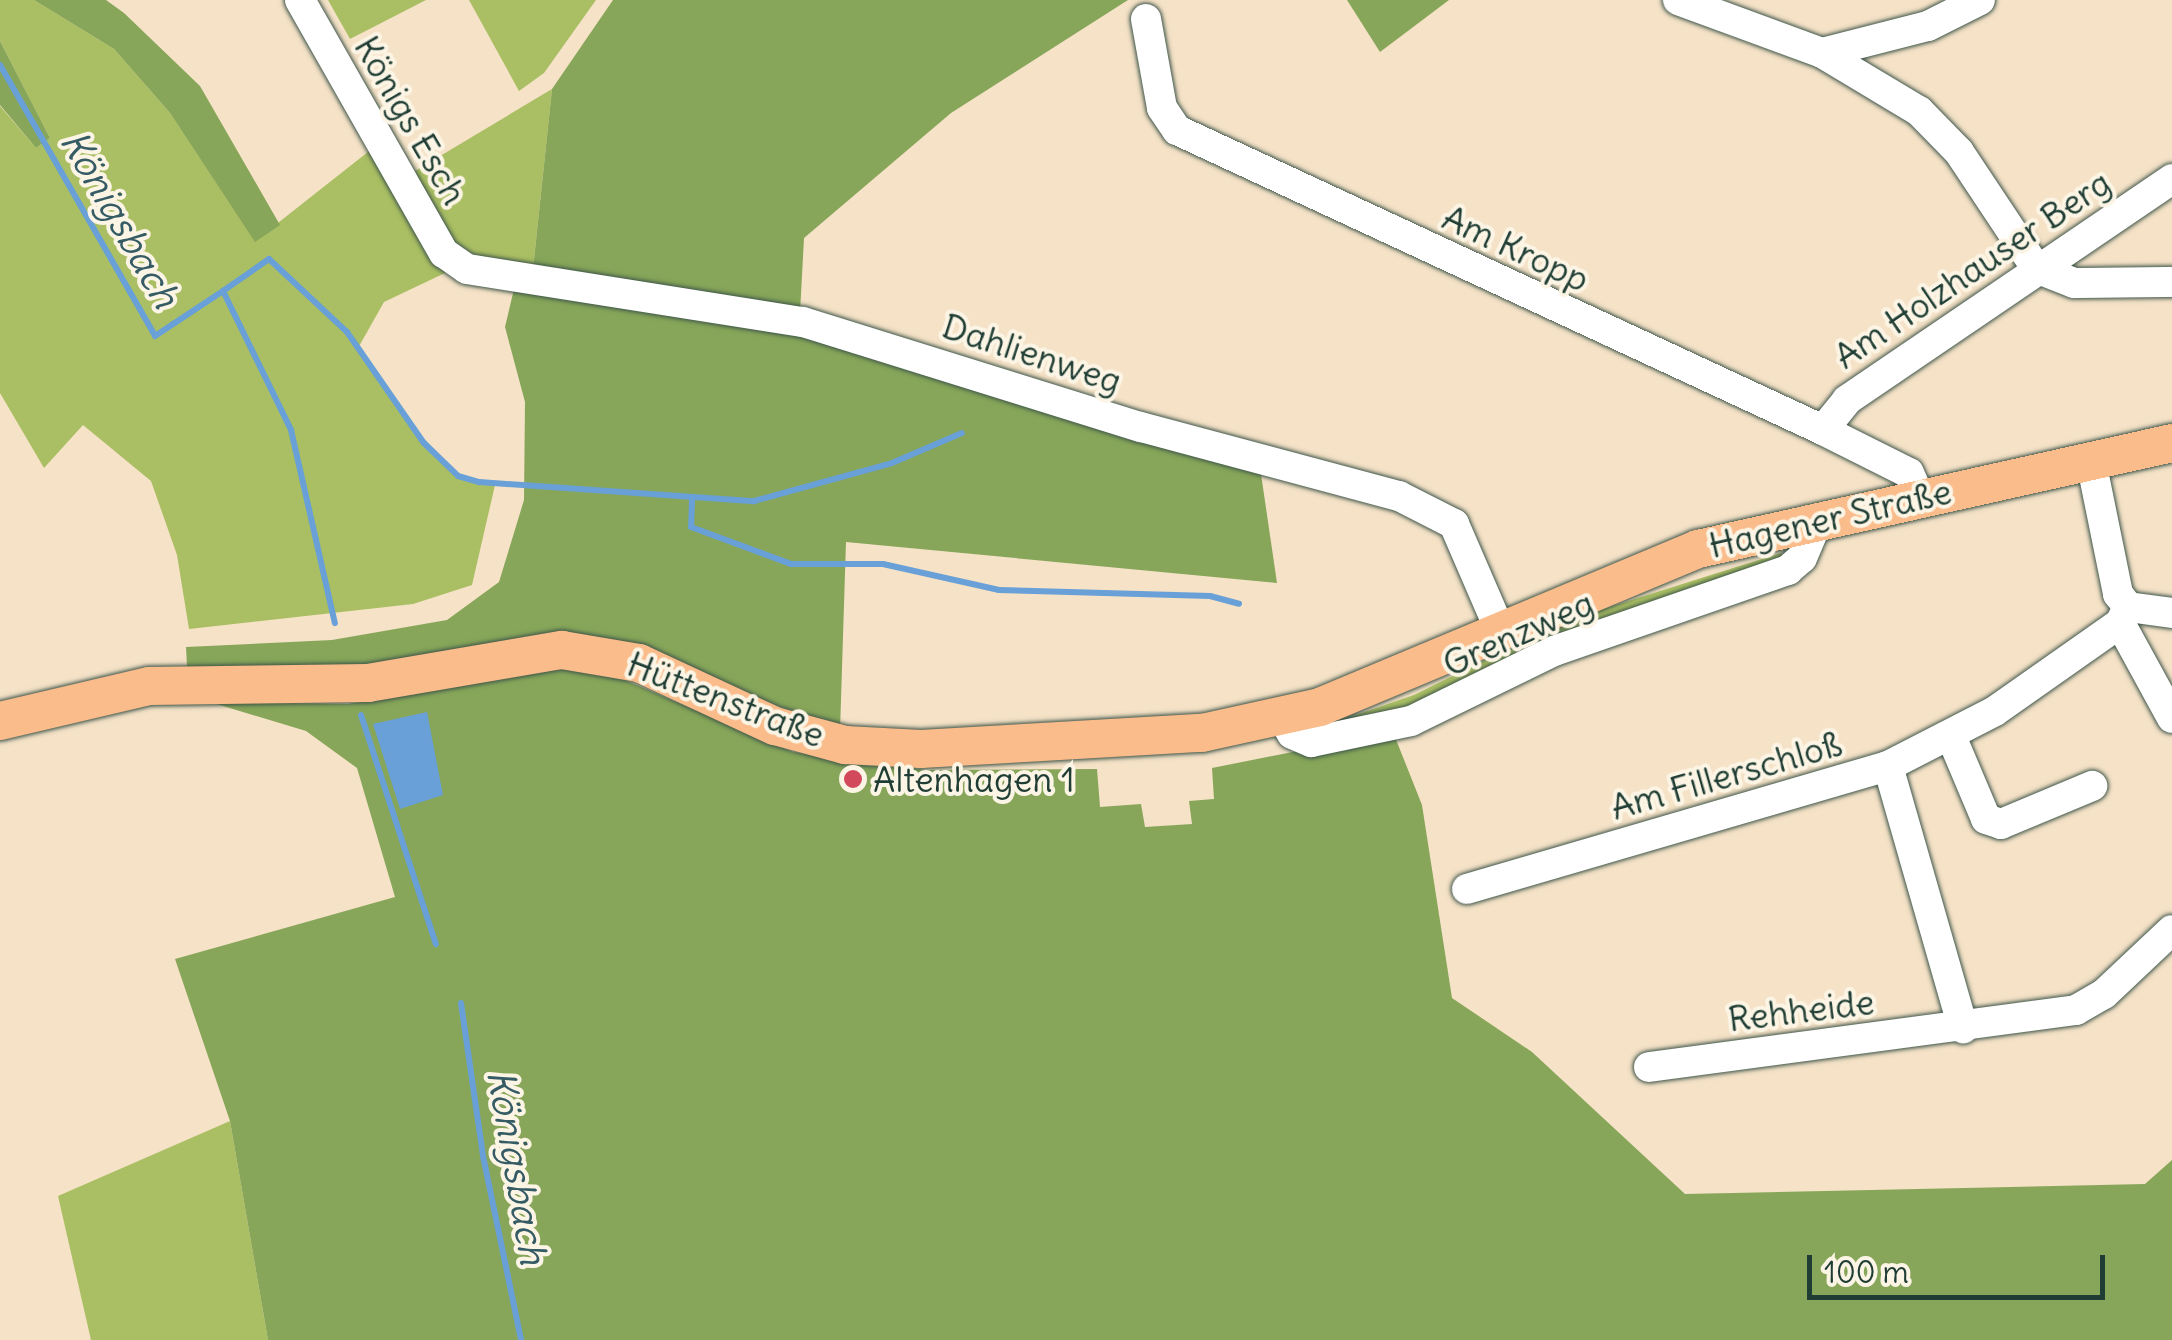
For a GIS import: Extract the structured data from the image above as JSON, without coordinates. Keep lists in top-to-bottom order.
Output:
{
  "streets": {
    "main road": ["Hagener Straße", "Hüttenstraße"],
    "street": [
      "Königs Esch",
      "Am Kropp",
      "Am Holzhauser Berg",
      "Dahlienweg",
      "Grenzweg",
      "Am Fillerschloß",
      "Rehheide"
    ]
  },
  "crossings": [
    ["Königs Esch", "Dahlienweg"],
    ["Am Kropp", "Am Holzhauser Berg"],
    ["Am Kropp", "Hagener Straße"],
    ["Dahlienweg", "Hagener Straße"],
    ["Dahlienweg", "Hüttenstraße"],
    ["Hagener Straße", "Grenzweg"],
    ["Hagener Straße", "Hüttenstraße"],
    ["Grenzweg", "Hüttenstraße"]
  ],
  "water": ["Königsbach"],
  "places": ["Altenhagen 1"],
  "scale_bar": "100 m"
}
